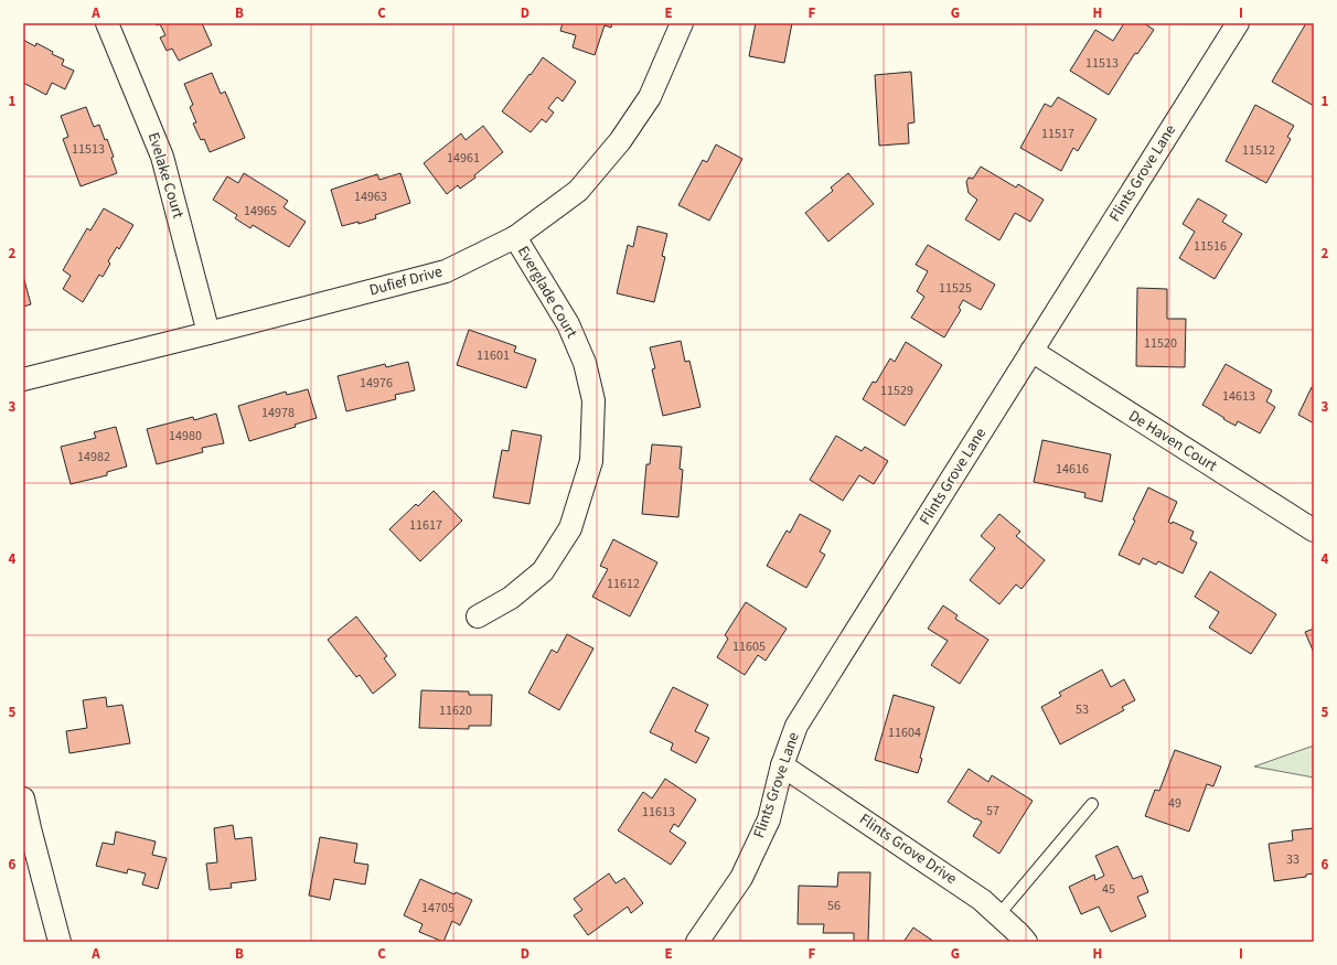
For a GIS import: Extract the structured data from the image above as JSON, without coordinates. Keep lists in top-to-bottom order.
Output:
{
  "streets": {
    "street": [
      "Flints Grove Lane",
      "Evelake Court",
      "Dufief Drive",
      "Everglade Court",
      "De Haven Court",
      "Flints Grove Drive"
    ]
  },
  "crossings": [
    ["Flints Grove Lane", "De Haven Court"],
    ["Flints Grove Lane", "Flints Grove Drive"],
    ["Evelake Court", "Dufief Drive"],
    ["Dufief Drive", "Everglade Court"]
  ],
  "house_numbers": [
    "11513",
    "11517",
    "11513",
    "11512",
    "14961",
    "14963",
    "14965",
    "11516",
    "11525",
    "11520",
    "11601",
    "14976",
    "11529",
    "14613",
    "14978",
    "14980",
    "14982",
    "14616",
    "11617",
    "11612",
    "11605",
    "53",
    "11620",
    "11604",
    "49",
    "57",
    "11613",
    "33",
    "45",
    "56",
    "14705"
  ],
  "grid": {
    "columns": [
      "A",
      "B",
      "C",
      "D",
      "E",
      "F",
      "G",
      "H",
      "I"
    ],
    "rows": [
      "1",
      "2",
      "3",
      "4",
      "5",
      "6"
    ]
  }
}
